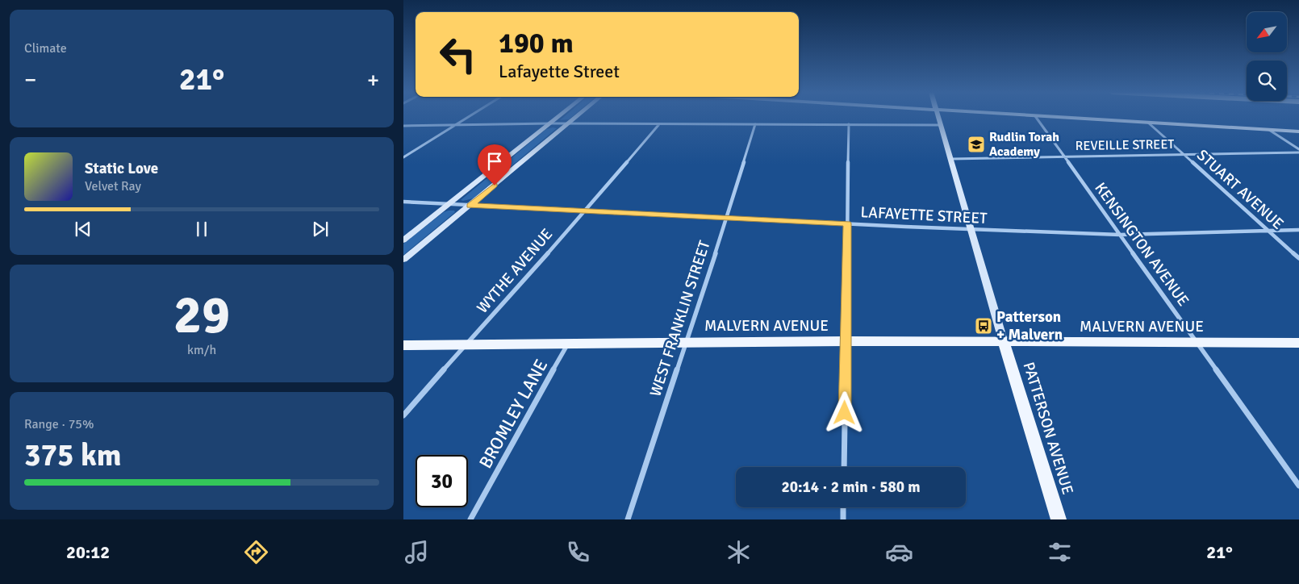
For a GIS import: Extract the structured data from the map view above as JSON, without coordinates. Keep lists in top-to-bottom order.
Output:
{
  "streets": {
    "main road": ["MALVERN AVENUE", "PATTERSON AVENUE"],
    "street": [
      "REVEILLE STREET",
      "STUART AVENUE",
      "LAFAYETTE STREET",
      "KENSINGTON AVENUE",
      "WYTHE AVENUE",
      "WEST FRANKLIN STREET",
      "BROMLEY LANE"
    ]
  },
  "crossings": [
    ["REVEILLE STREET", "STUART AVENUE"],
    ["REVEILLE STREET", "KENSINGTON AVENUE"],
    ["REVEILLE STREET", "PATTERSON AVENUE"],
    ["STUART AVENUE", "LAFAYETTE STREET"],
    ["LAFAYETTE STREET", "KENSINGTON AVENUE"],
    ["LAFAYETTE STREET", "WYTHE AVENUE"],
    ["LAFAYETTE STREET", "WEST FRANKLIN STREET"],
    ["LAFAYETTE STREET", "PATTERSON AVENUE"],
    ["KENSINGTON AVENUE", "MALVERN AVENUE"],
    ["WYTHE AVENUE", "MALVERN AVENUE"],
    ["WEST FRANKLIN STREET", "MALVERN AVENUE"],
    ["MALVERN AVENUE", "BROMLEY LANE"],
    ["MALVERN AVENUE", "PATTERSON AVENUE"]
  ],
  "places": {
    "school or university": ["Rudlin Torah Academy"],
    "bus stop": ["Patterson + Malvern"]
  },
  "north": "bottom left",
  "page": {
    "tile": [
      "Climate",
      ["29", "km/h"],
      ["Range · 75%", "375 km"]
    ],
    "turn": ["190 m", "Lafayette Street"],
    "heat": ["−", "21°", "+"],
    "song": ["Static Love", "Velvet Ray"],
    "limit": "30",
    "trip": "20:14 · 2 min · 580 m",
    "tabs": ["20:12", "21°"]
  }
}
